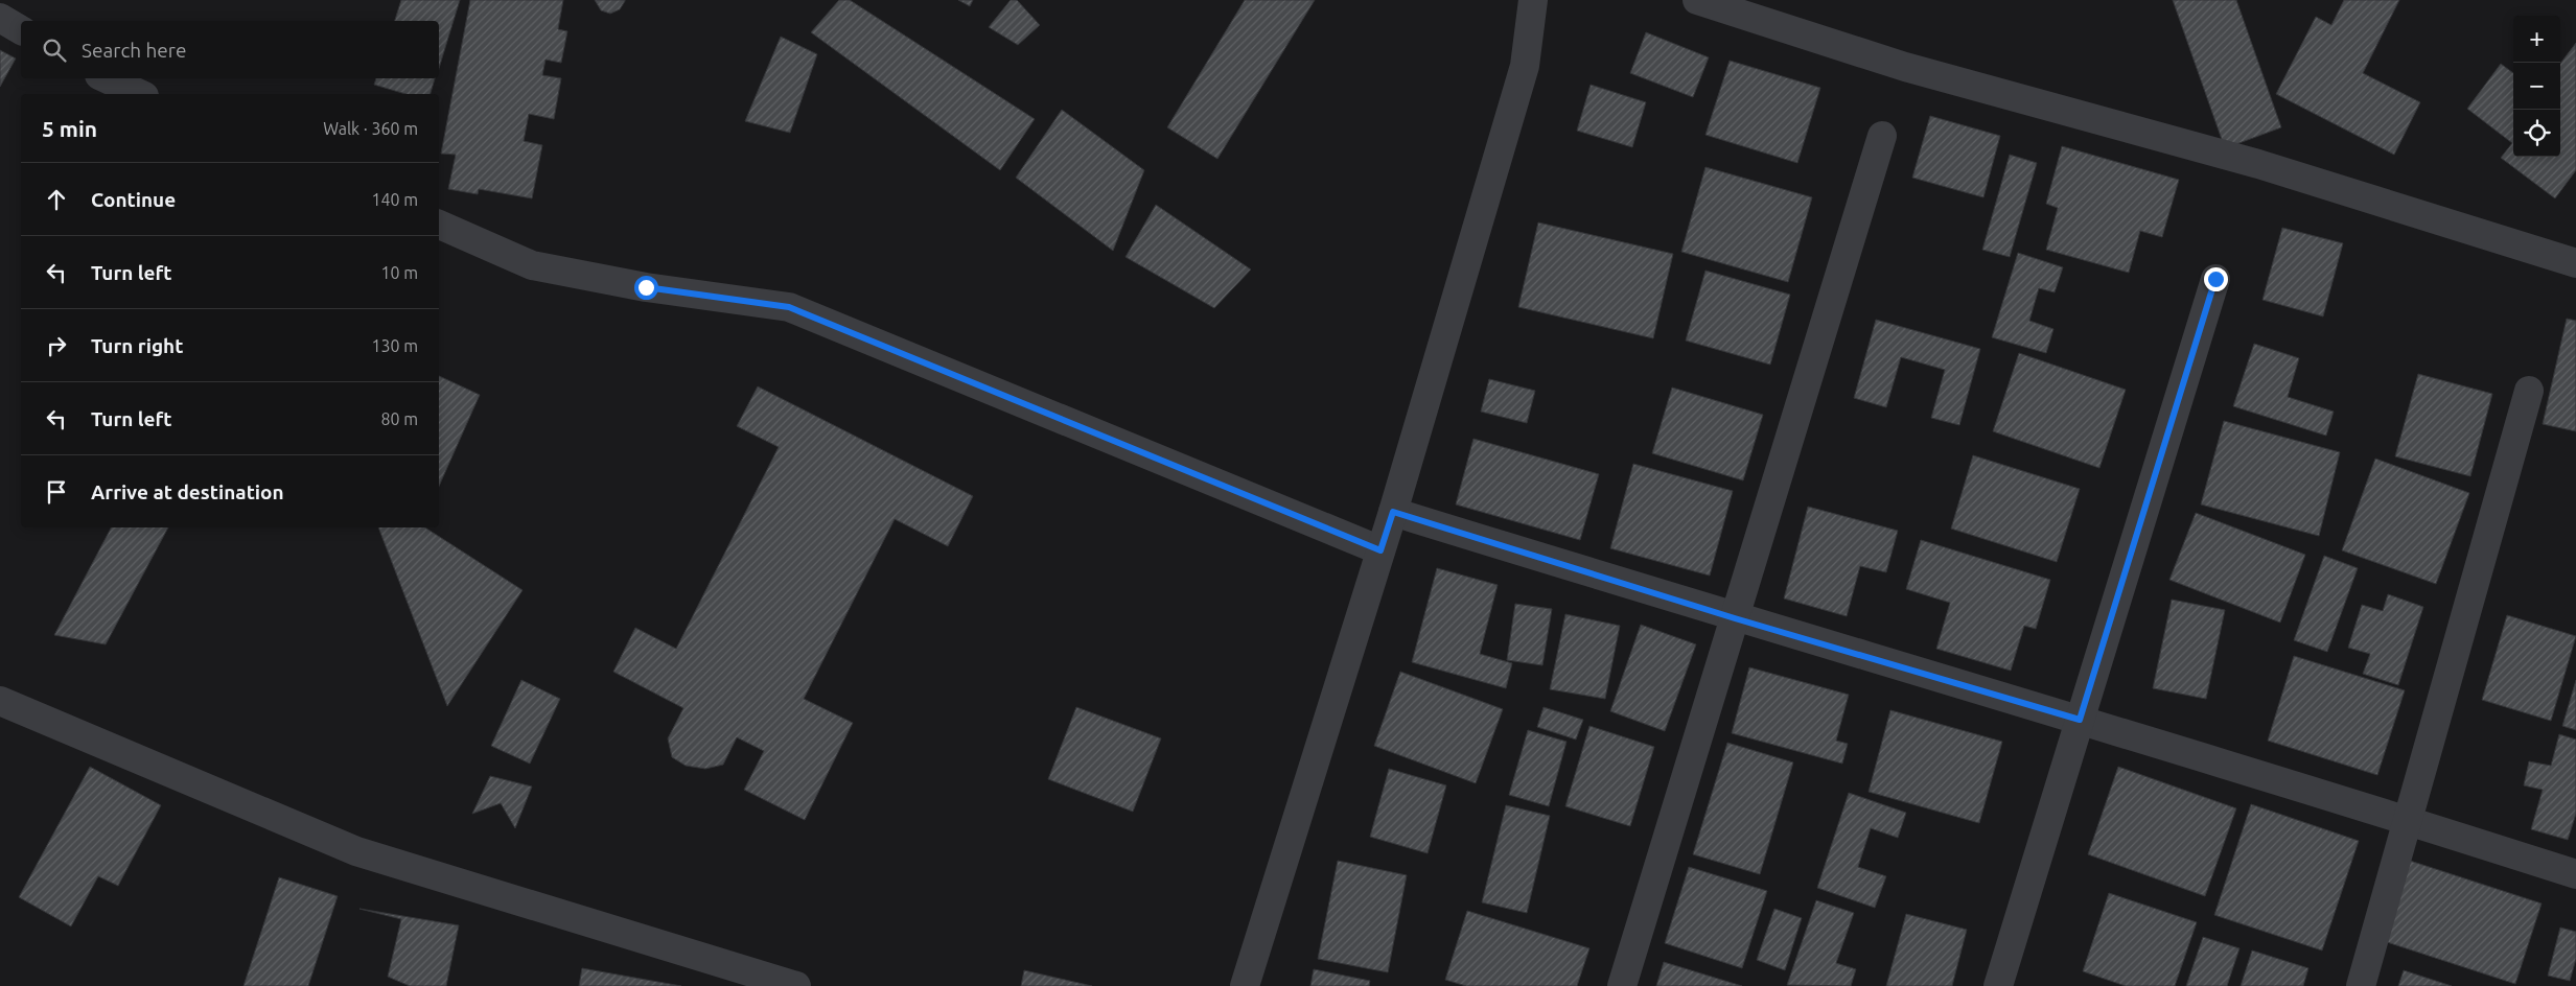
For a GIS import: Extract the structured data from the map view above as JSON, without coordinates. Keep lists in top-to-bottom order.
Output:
{
  "page": {
    "map_buttons": ["+", "−"],
    "search": "Search here",
    "heading": ["5 min", "Walk · 360 m"],
    "list": [
      ["Continue", "140 m"],
      ["Turn left", "10 m"],
      ["Turn right", "130 m"],
      ["Turn left", "80 m"],
      "Arrive at destination"
    ]
  }
}
